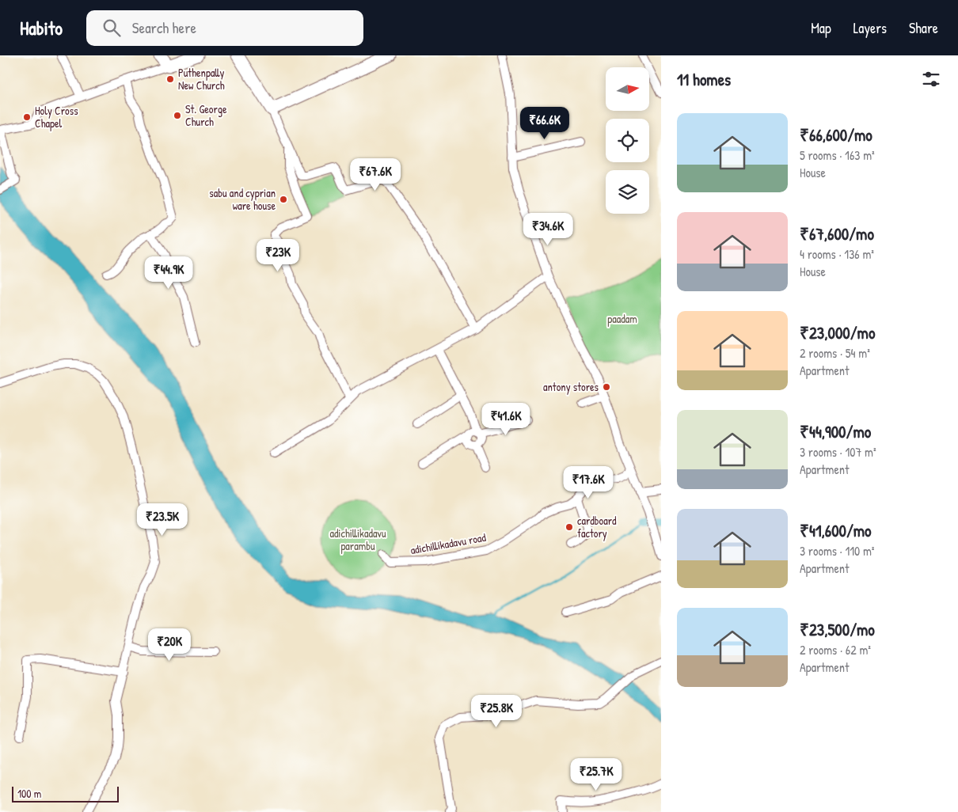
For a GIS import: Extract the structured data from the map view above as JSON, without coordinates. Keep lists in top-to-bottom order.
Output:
{
  "streets": {
    "street": ["adichillikadavu road"]
  },
  "parks": ["paadam", "adichillikadavu parambu"],
  "places": [
    "Puthenpally New Church",
    "St. George Church",
    "Holy Cross Chapel",
    "sabu and cyprian ware house",
    "antony stores",
    "cardboard factory"
  ],
  "scale_bar": "100 m",
  "north": "right",
  "page": {
    "header": "Habito",
    "search": "Search here",
    "nav": ["Map", "Layers", "Share"],
    "heading": "11 homes",
    "list": [
      {
        "name": "₹66,600/mo",
        "note": "5 rooms · 163 m² · House"
      },
      {
        "name": "₹67,600/mo",
        "note": "4 rooms · 136 m² · House"
      },
      {
        "name": "₹23,000/mo",
        "note": "2 rooms · 54 m² · Apartment"
      },
      {
        "name": "₹44,900/mo",
        "note": "3 rooms · 107 m² · Apartment"
      },
      {
        "name": "₹41,600/mo",
        "note": "3 rooms · 110 m² · Apartment"
      },
      {
        "name": "₹23,500/mo",
        "note": "2 rooms · 62 m² · Apartment"
      }
    ],
    "price": [
      "₹66.6K",
      "₹67.6K",
      "₹34.6K",
      "₹23K",
      "₹44.9K",
      "₹41.6K",
      "₹17.6K",
      "₹23.5K",
      "₹20K",
      "₹25.8K",
      "₹25.7K"
    ],
    "scale": "100 m"
  }
}
